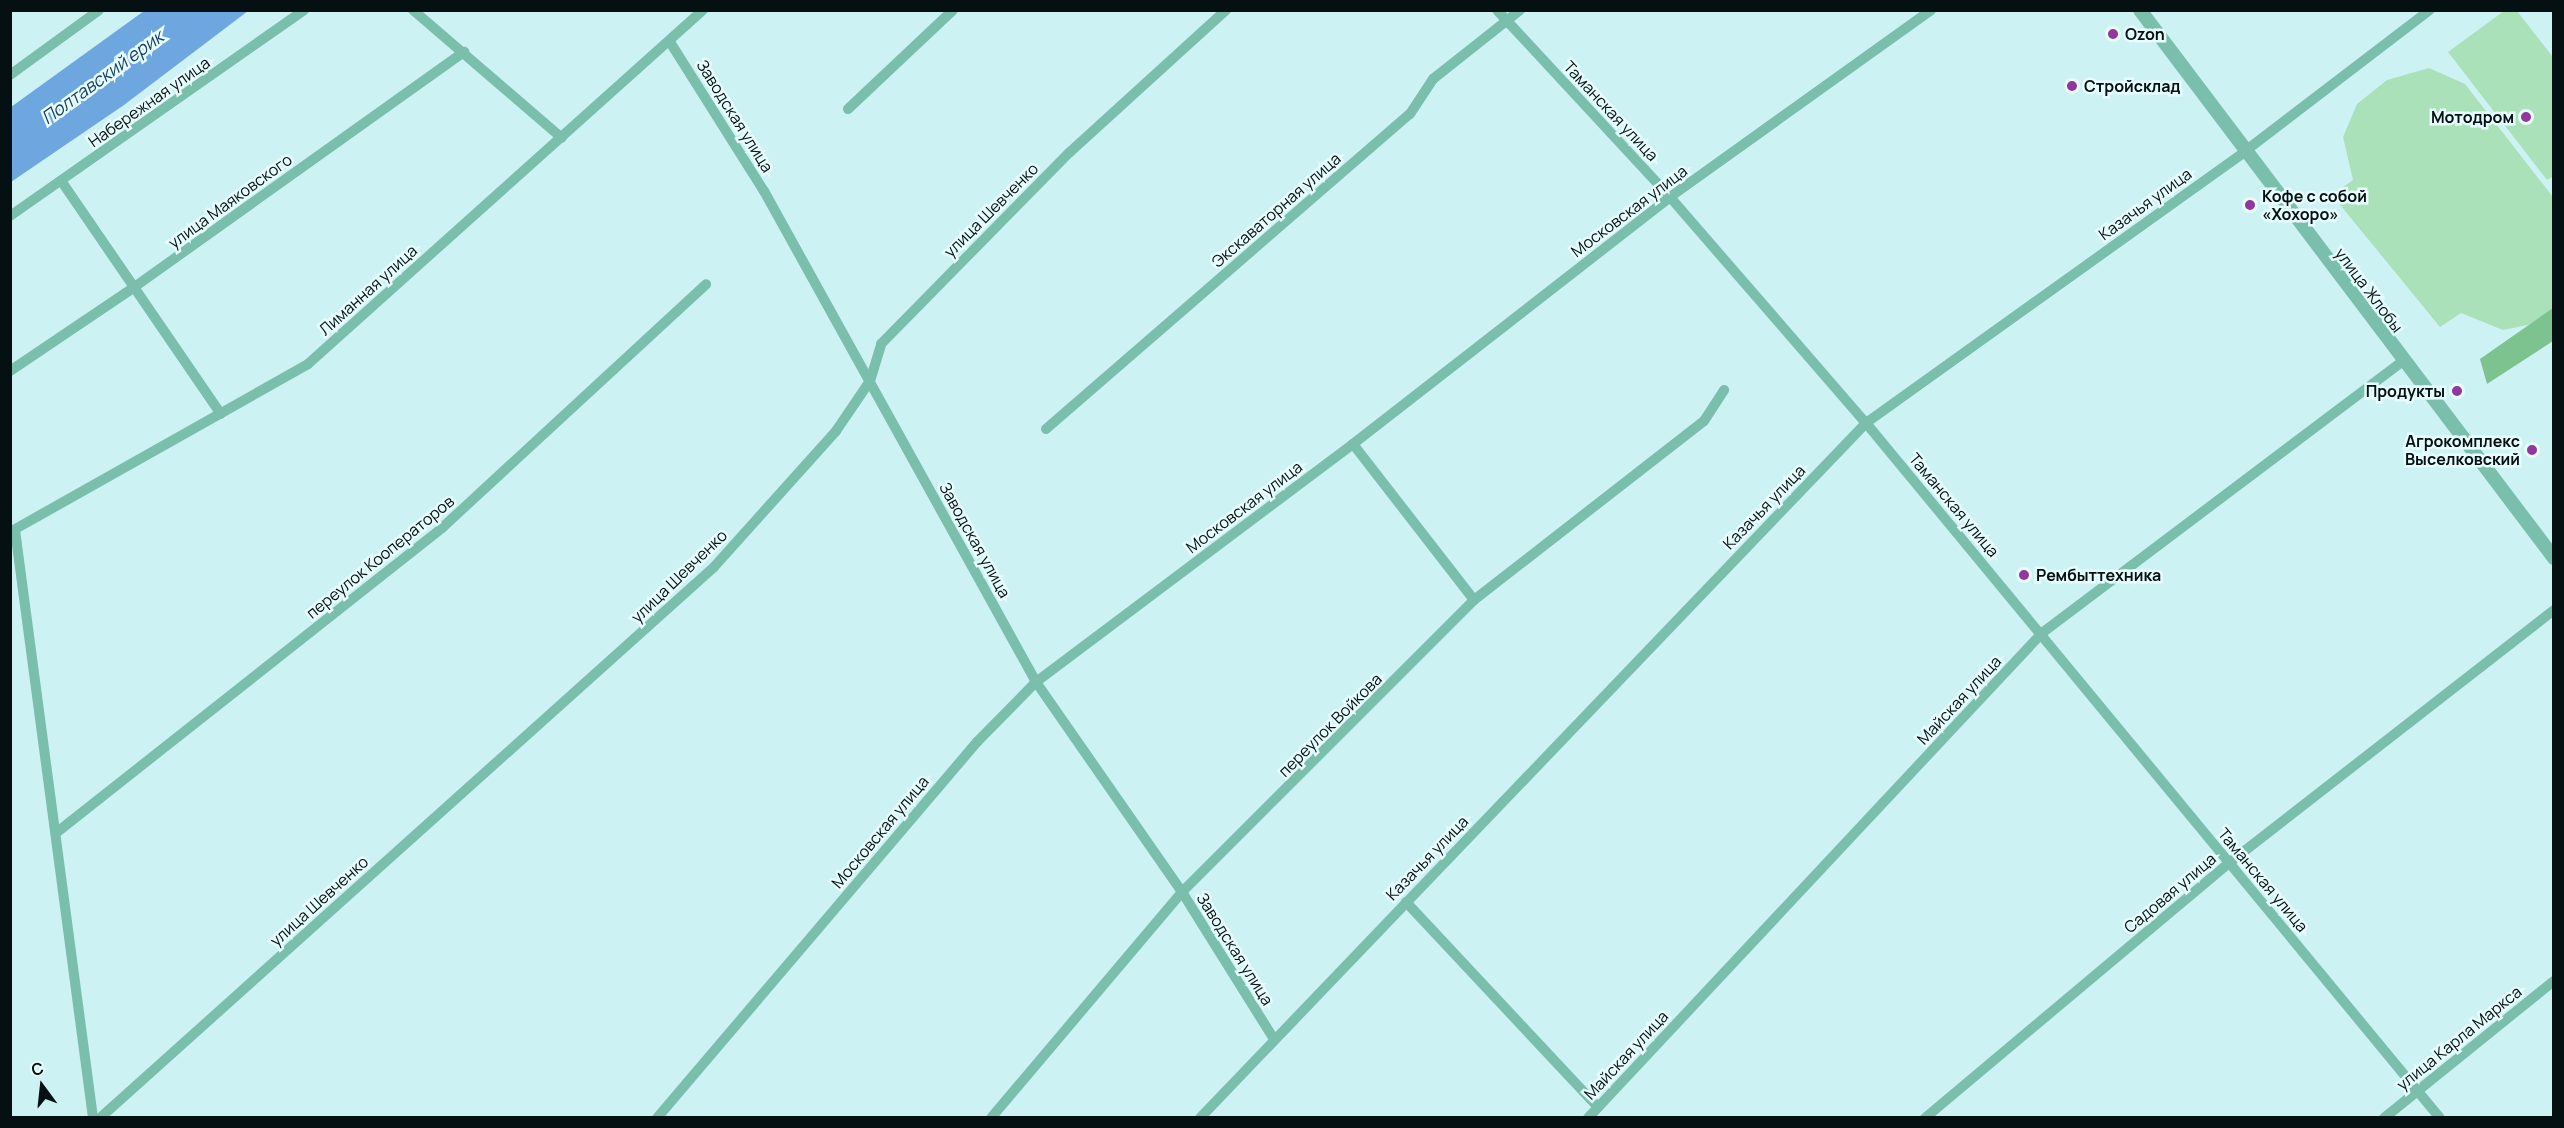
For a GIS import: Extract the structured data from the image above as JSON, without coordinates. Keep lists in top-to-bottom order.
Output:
{
  "streets": {
    "street": [
      "Набережная улица",
      "Таманская улица",
      "Заводская улица",
      "улица Маяковского",
      "Казачья улица",
      "улица Шевченко",
      "Экскаваторная улица",
      "Московская улица",
      "Лиманная улица",
      "улица Жлобы",
      "переулок Кооператоров",
      "Майская улица",
      "переулок Войкова",
      "Садовая улица",
      "улица Карла Маркса"
    ]
  },
  "crossings": [
    ["Таманская улица", "Казачья улица"],
    ["Таманская улица", "Экскаваторная улица"],
    ["Таманская улица", "Московская улица"],
    ["Таманская улица", "Майская улица"],
    ["Таманская улица", "Садовая улица"],
    ["Таманская улица", "улица Карла Маркса"],
    ["Заводская улица", "Казачья улица"],
    ["Заводская улица", "улица Шевченко"],
    ["Заводская улица", "Московская улица"],
    ["Заводская улица", "Лиманная улица"],
    ["Заводская улица", "переулок Войкова"],
    ["Казачья улица", "улица Жлобы"],
    ["улица Жлобы", "Майская улица"]
  ],
  "water": ["Полтавский ерик"],
  "places": [
    "Ozon",
    "Стройсклад",
    "Мотодром",
    "Кофе с собой «Хохоро»",
    "Продукты",
    "Агрокомплекс Выселковский",
    "Рембыттехника"
  ],
  "north": "top"
}
